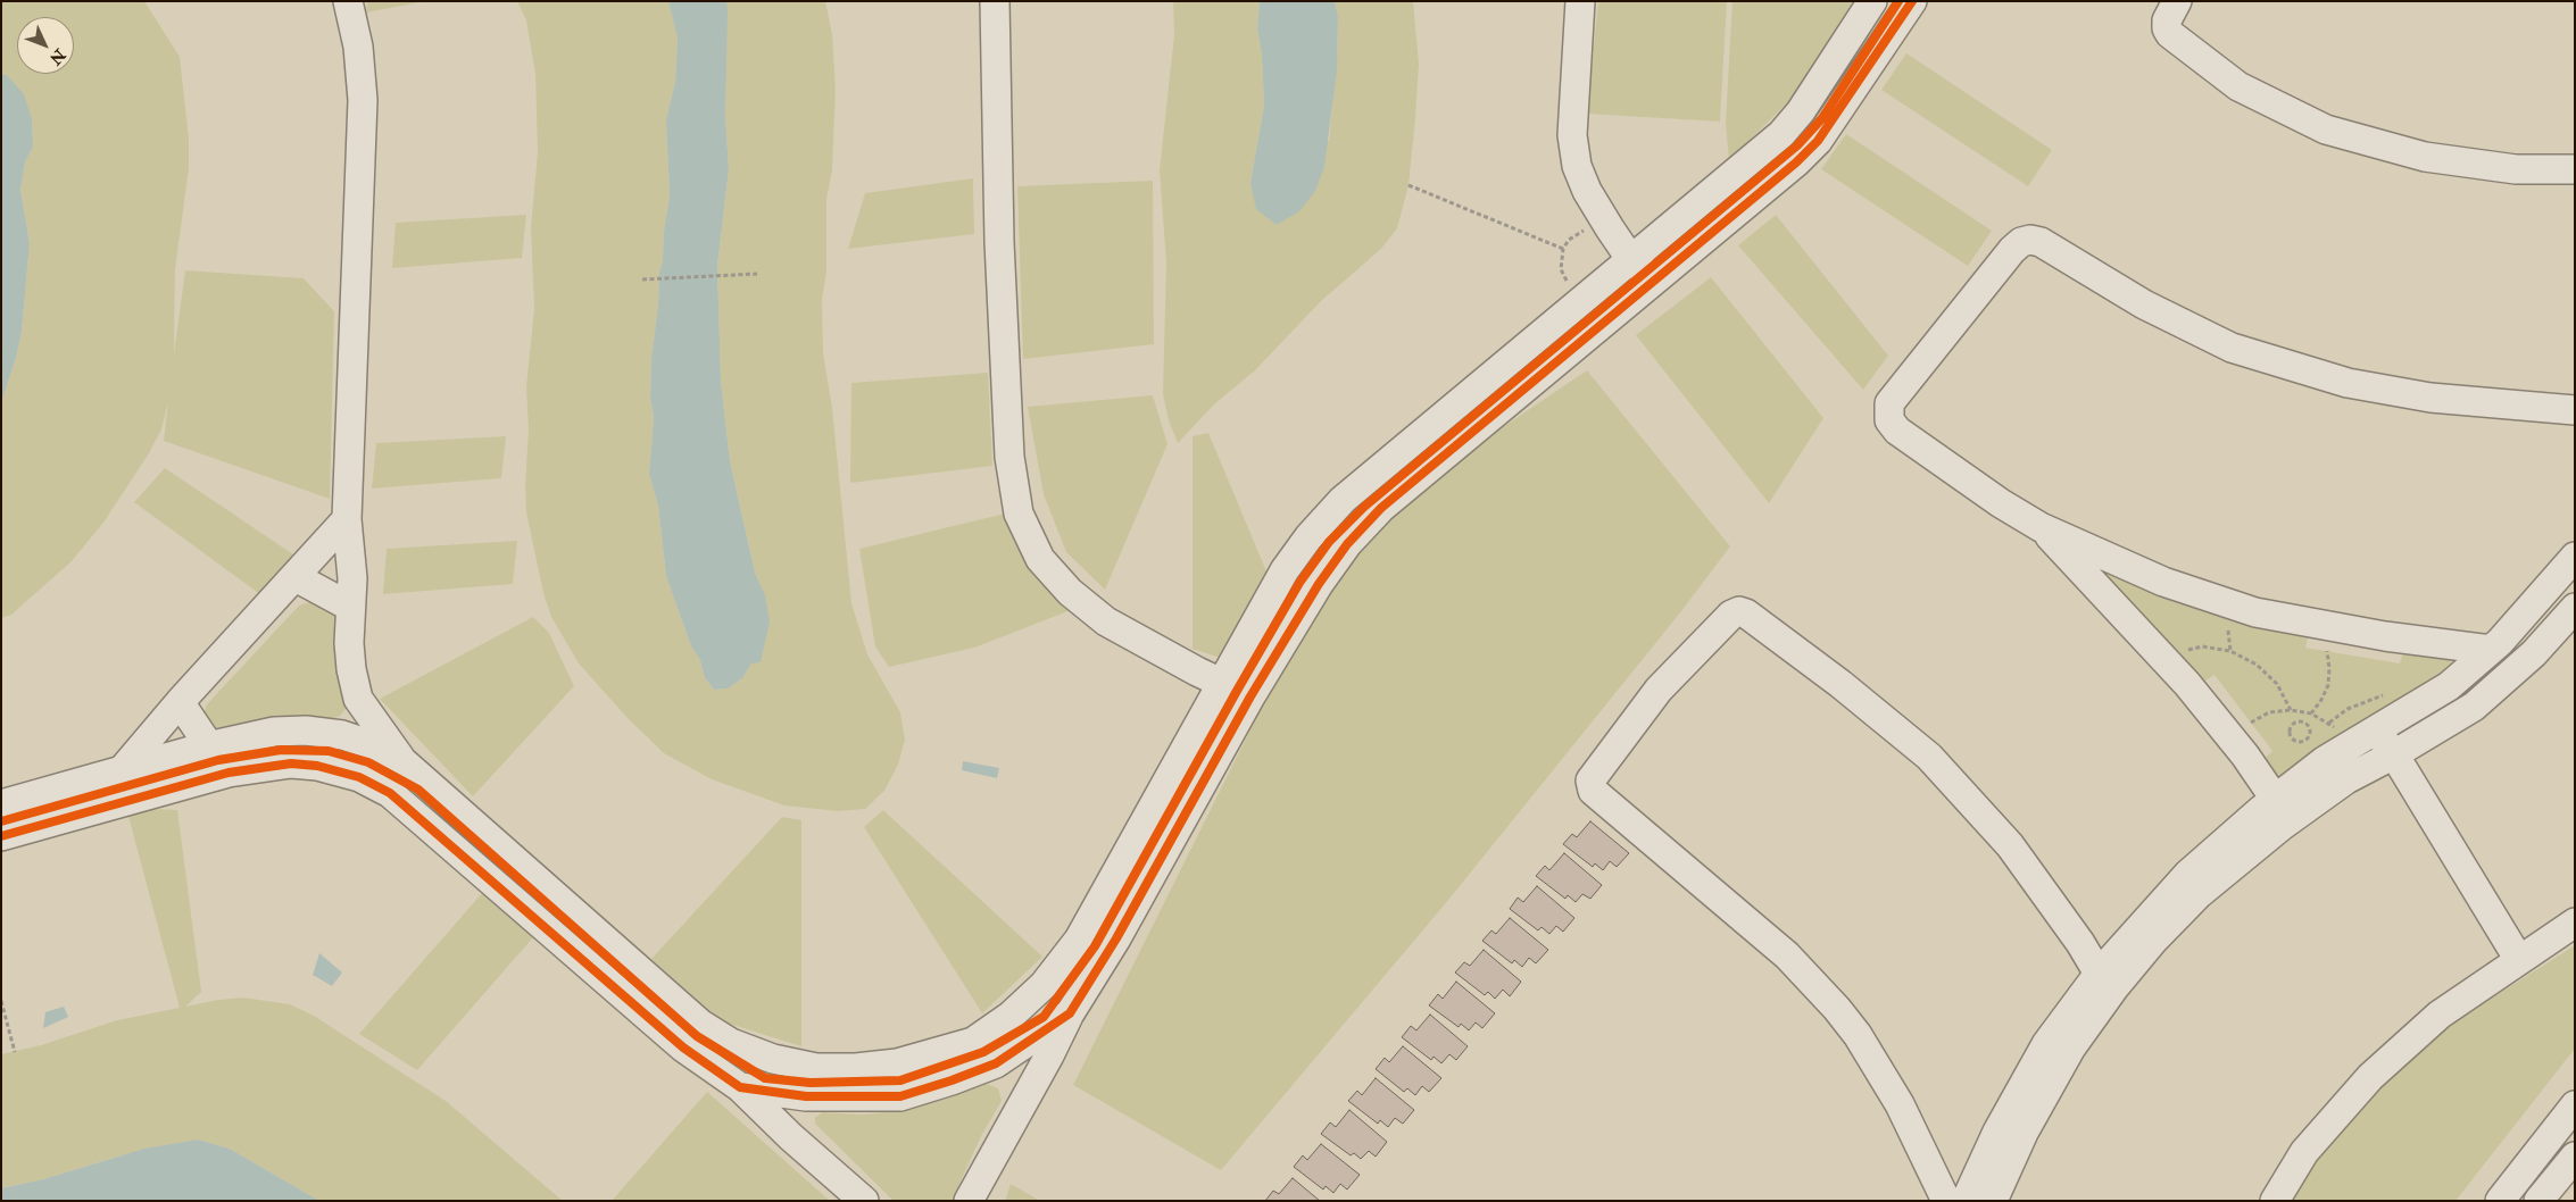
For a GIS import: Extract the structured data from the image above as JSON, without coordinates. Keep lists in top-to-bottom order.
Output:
{
  "north": "bottom right"
}
